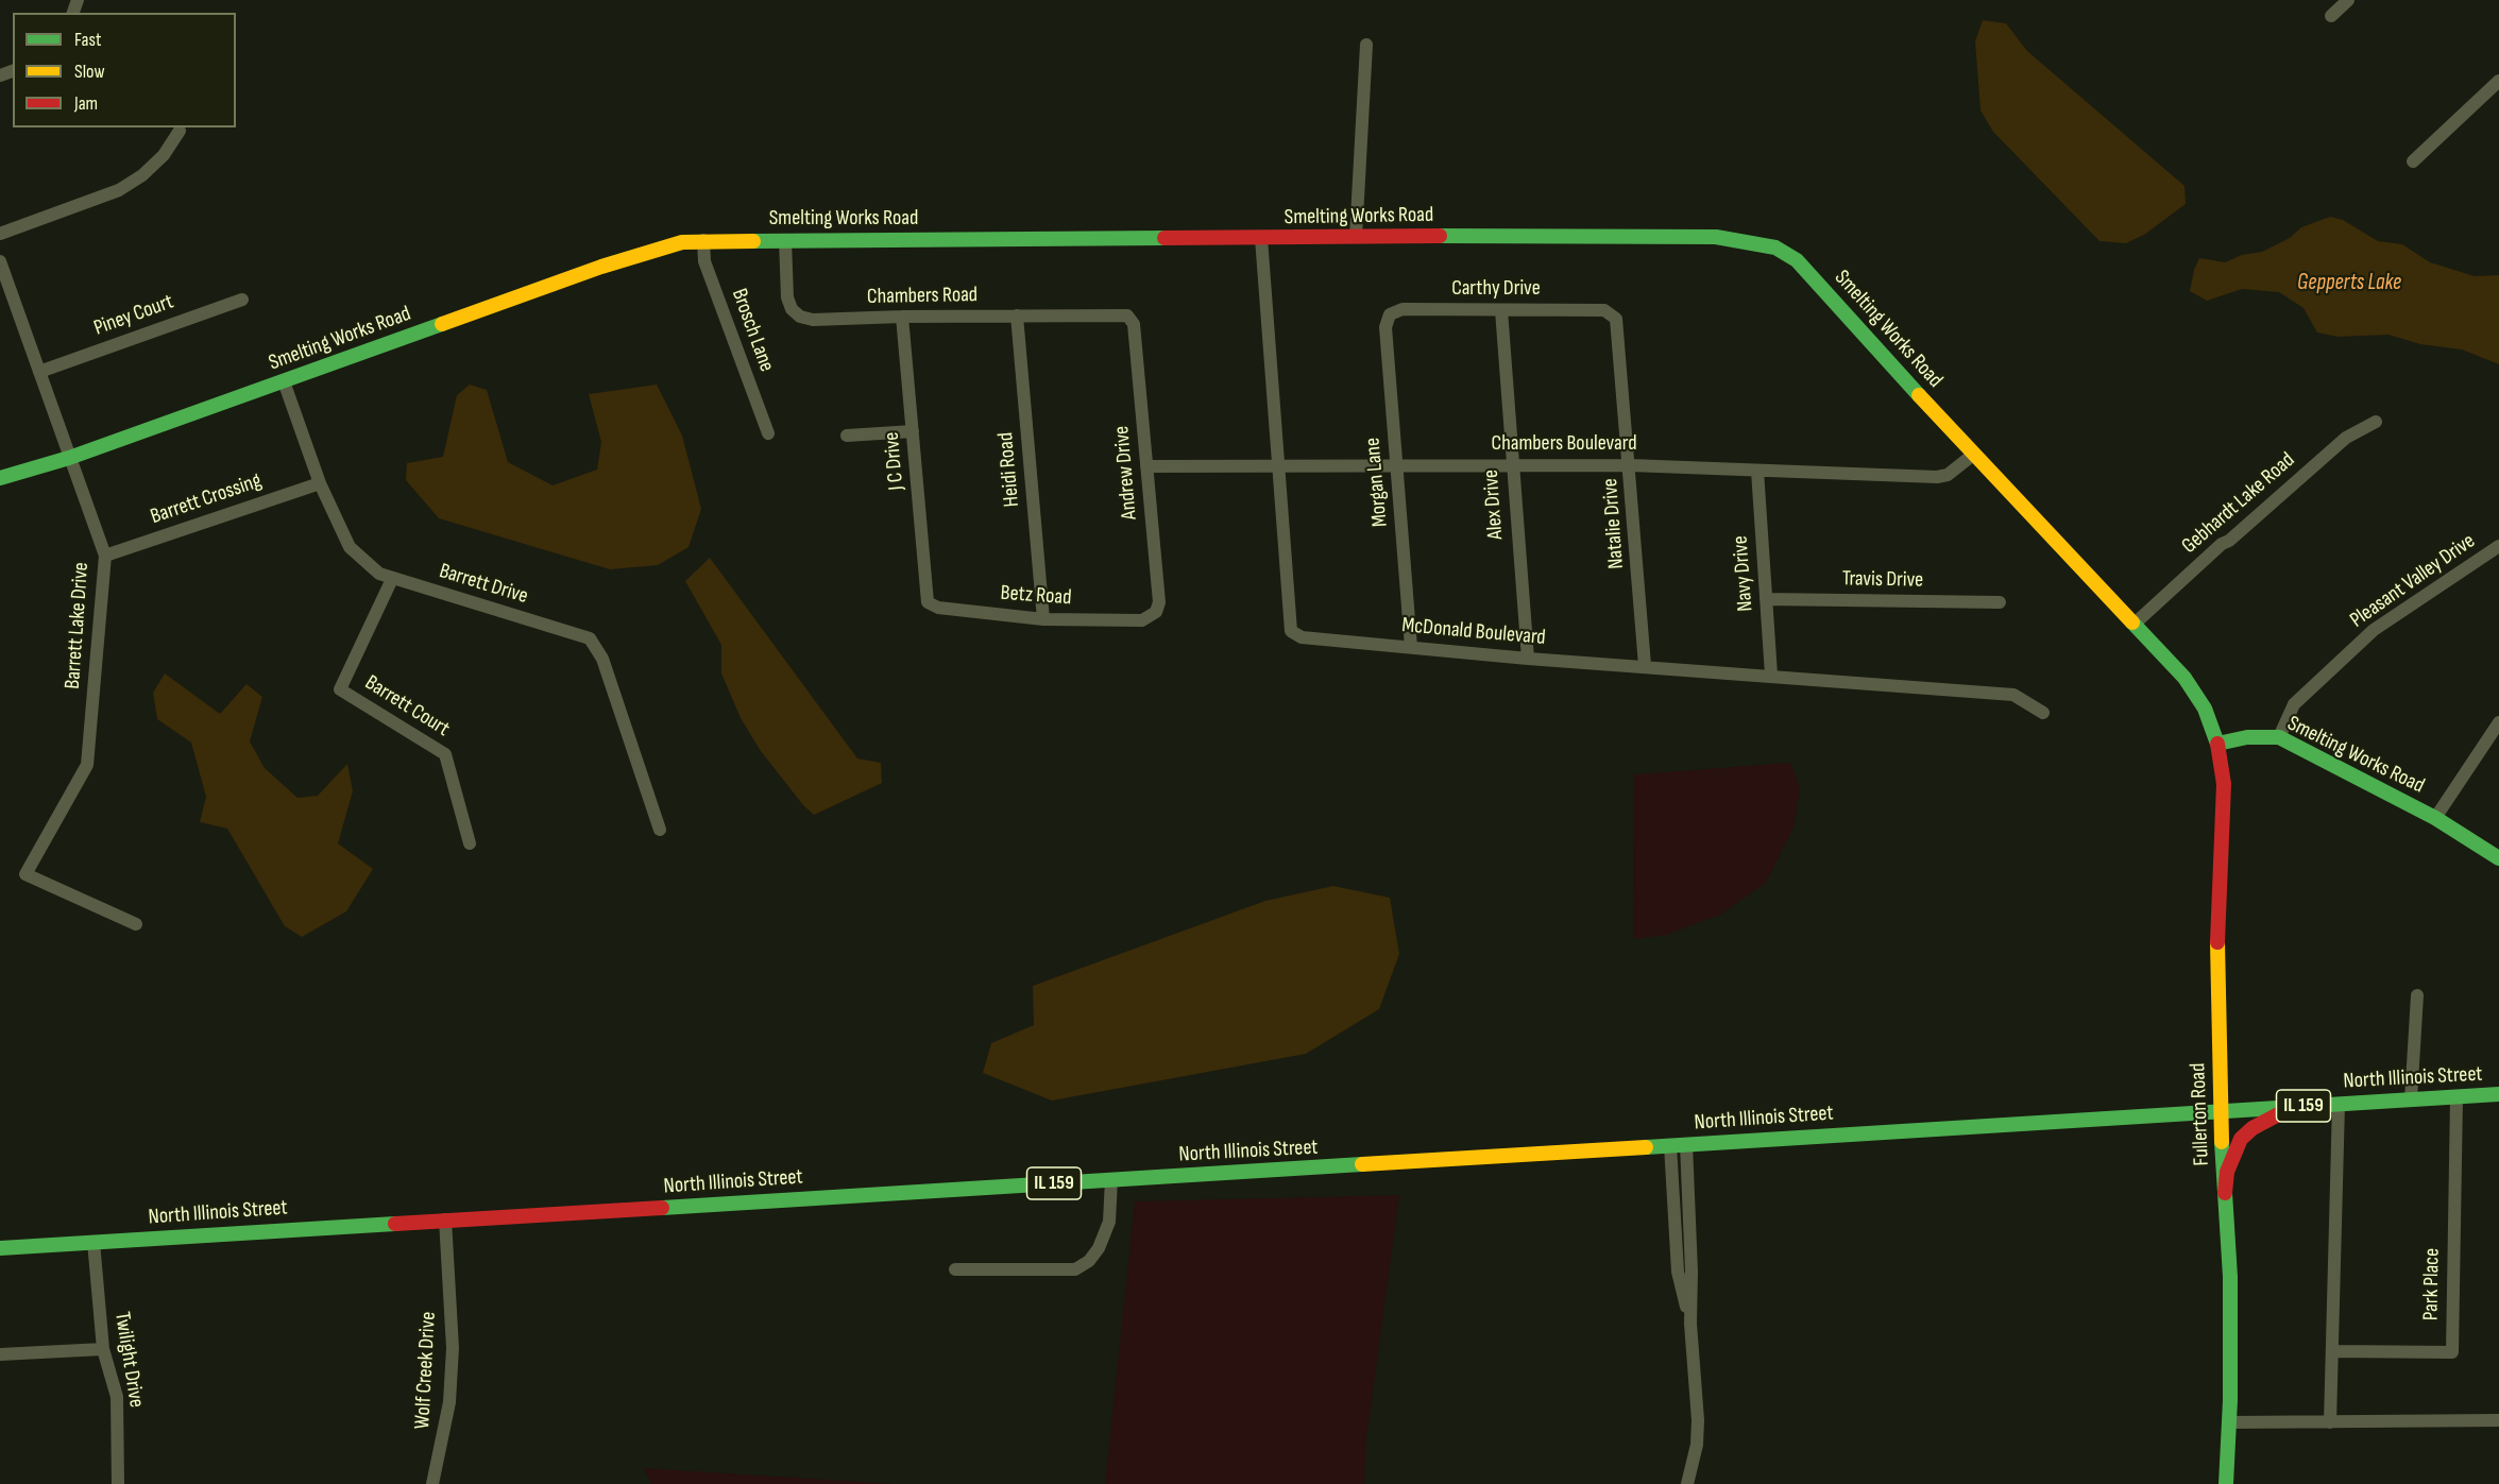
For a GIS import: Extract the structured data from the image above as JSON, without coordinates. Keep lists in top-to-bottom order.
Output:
{
  "streets": {
    "street": [
      "Smelting Works Road",
      "Carthy Drive",
      "Chambers Road",
      "Piney Court",
      "Brosch Lane",
      "Chambers Boulevard",
      "J C Drive",
      "Heidi Road",
      "Andrew Drive",
      "Morgan Lane",
      "Barrett Crossing",
      "Gebhardt Lake Road",
      "Alex Drive",
      "Natalie Drive",
      "Navy Drive",
      "Travis Drive",
      "Pleasant Valley Drive",
      "Barrett Drive",
      "Betz Road",
      "Barrett Lake Drive",
      "McDonald Boulevard",
      "Barrett Court",
      "North Illinois Street",
      "IL 159",
      "Fullerton Road",
      "Park Place",
      "Twilight Drive",
      "Wolf Creek Drive"
    ]
  },
  "crossings": [
    ["Smelting Works Road", "Chambers Road"],
    ["Smelting Works Road", "Brosch Lane"],
    ["Smelting Works Road", "Chambers Boulevard"],
    ["Smelting Works Road", "Gebhardt Lake Road"],
    ["Smelting Works Road", "Pleasant Valley Drive"],
    ["Smelting Works Road", "Barrett Drive"],
    ["Smelting Works Road", "Barrett Lake Drive"],
    ["Smelting Works Road", "McDonald Boulevard"],
    ["Smelting Works Road", "Fullerton Road"],
    ["Carthy Drive", "Morgan Lane"],
    ["Carthy Drive", "Alex Drive"],
    ["Carthy Drive", "Natalie Drive"],
    ["Chambers Road", "J C Drive"],
    ["Chambers Road", "Heidi Road"],
    ["Chambers Road", "Andrew Drive"],
    ["Piney Court", "Barrett Lake Drive"],
    ["Chambers Boulevard", "Andrew Drive"],
    ["Chambers Boulevard", "Morgan Lane"],
    ["Chambers Boulevard", "Alex Drive"],
    ["Chambers Boulevard", "Natalie Drive"],
    ["Chambers Boulevard", "Navy Drive"],
    ["Chambers Boulevard", "McDonald Boulevard"],
    ["J C Drive", "Betz Road"],
    ["Heidi Road", "Betz Road"],
    ["Andrew Drive", "Betz Road"],
    ["Morgan Lane", "McDonald Boulevard"],
    ["Barrett Crossing", "Barrett Drive"],
    ["Barrett Crossing", "Barrett Lake Drive"],
    ["Alex Drive", "McDonald Boulevard"],
    ["Natalie Drive", "McDonald Boulevard"],
    ["Navy Drive", "Travis Drive"],
    ["Navy Drive", "McDonald Boulevard"],
    ["Barrett Drive", "Barrett Court"],
    ["North Illinois Street", "Fullerton Road"],
    ["North Illinois Street", "Park Place"],
    ["North Illinois Street", "Twilight Drive"],
    ["North Illinois Street", "Wolf Creek Drive"]
  ],
  "water": ["Gepperts Lake"],
  "legend": ["Fast", "Slow", "Jam"]
}
